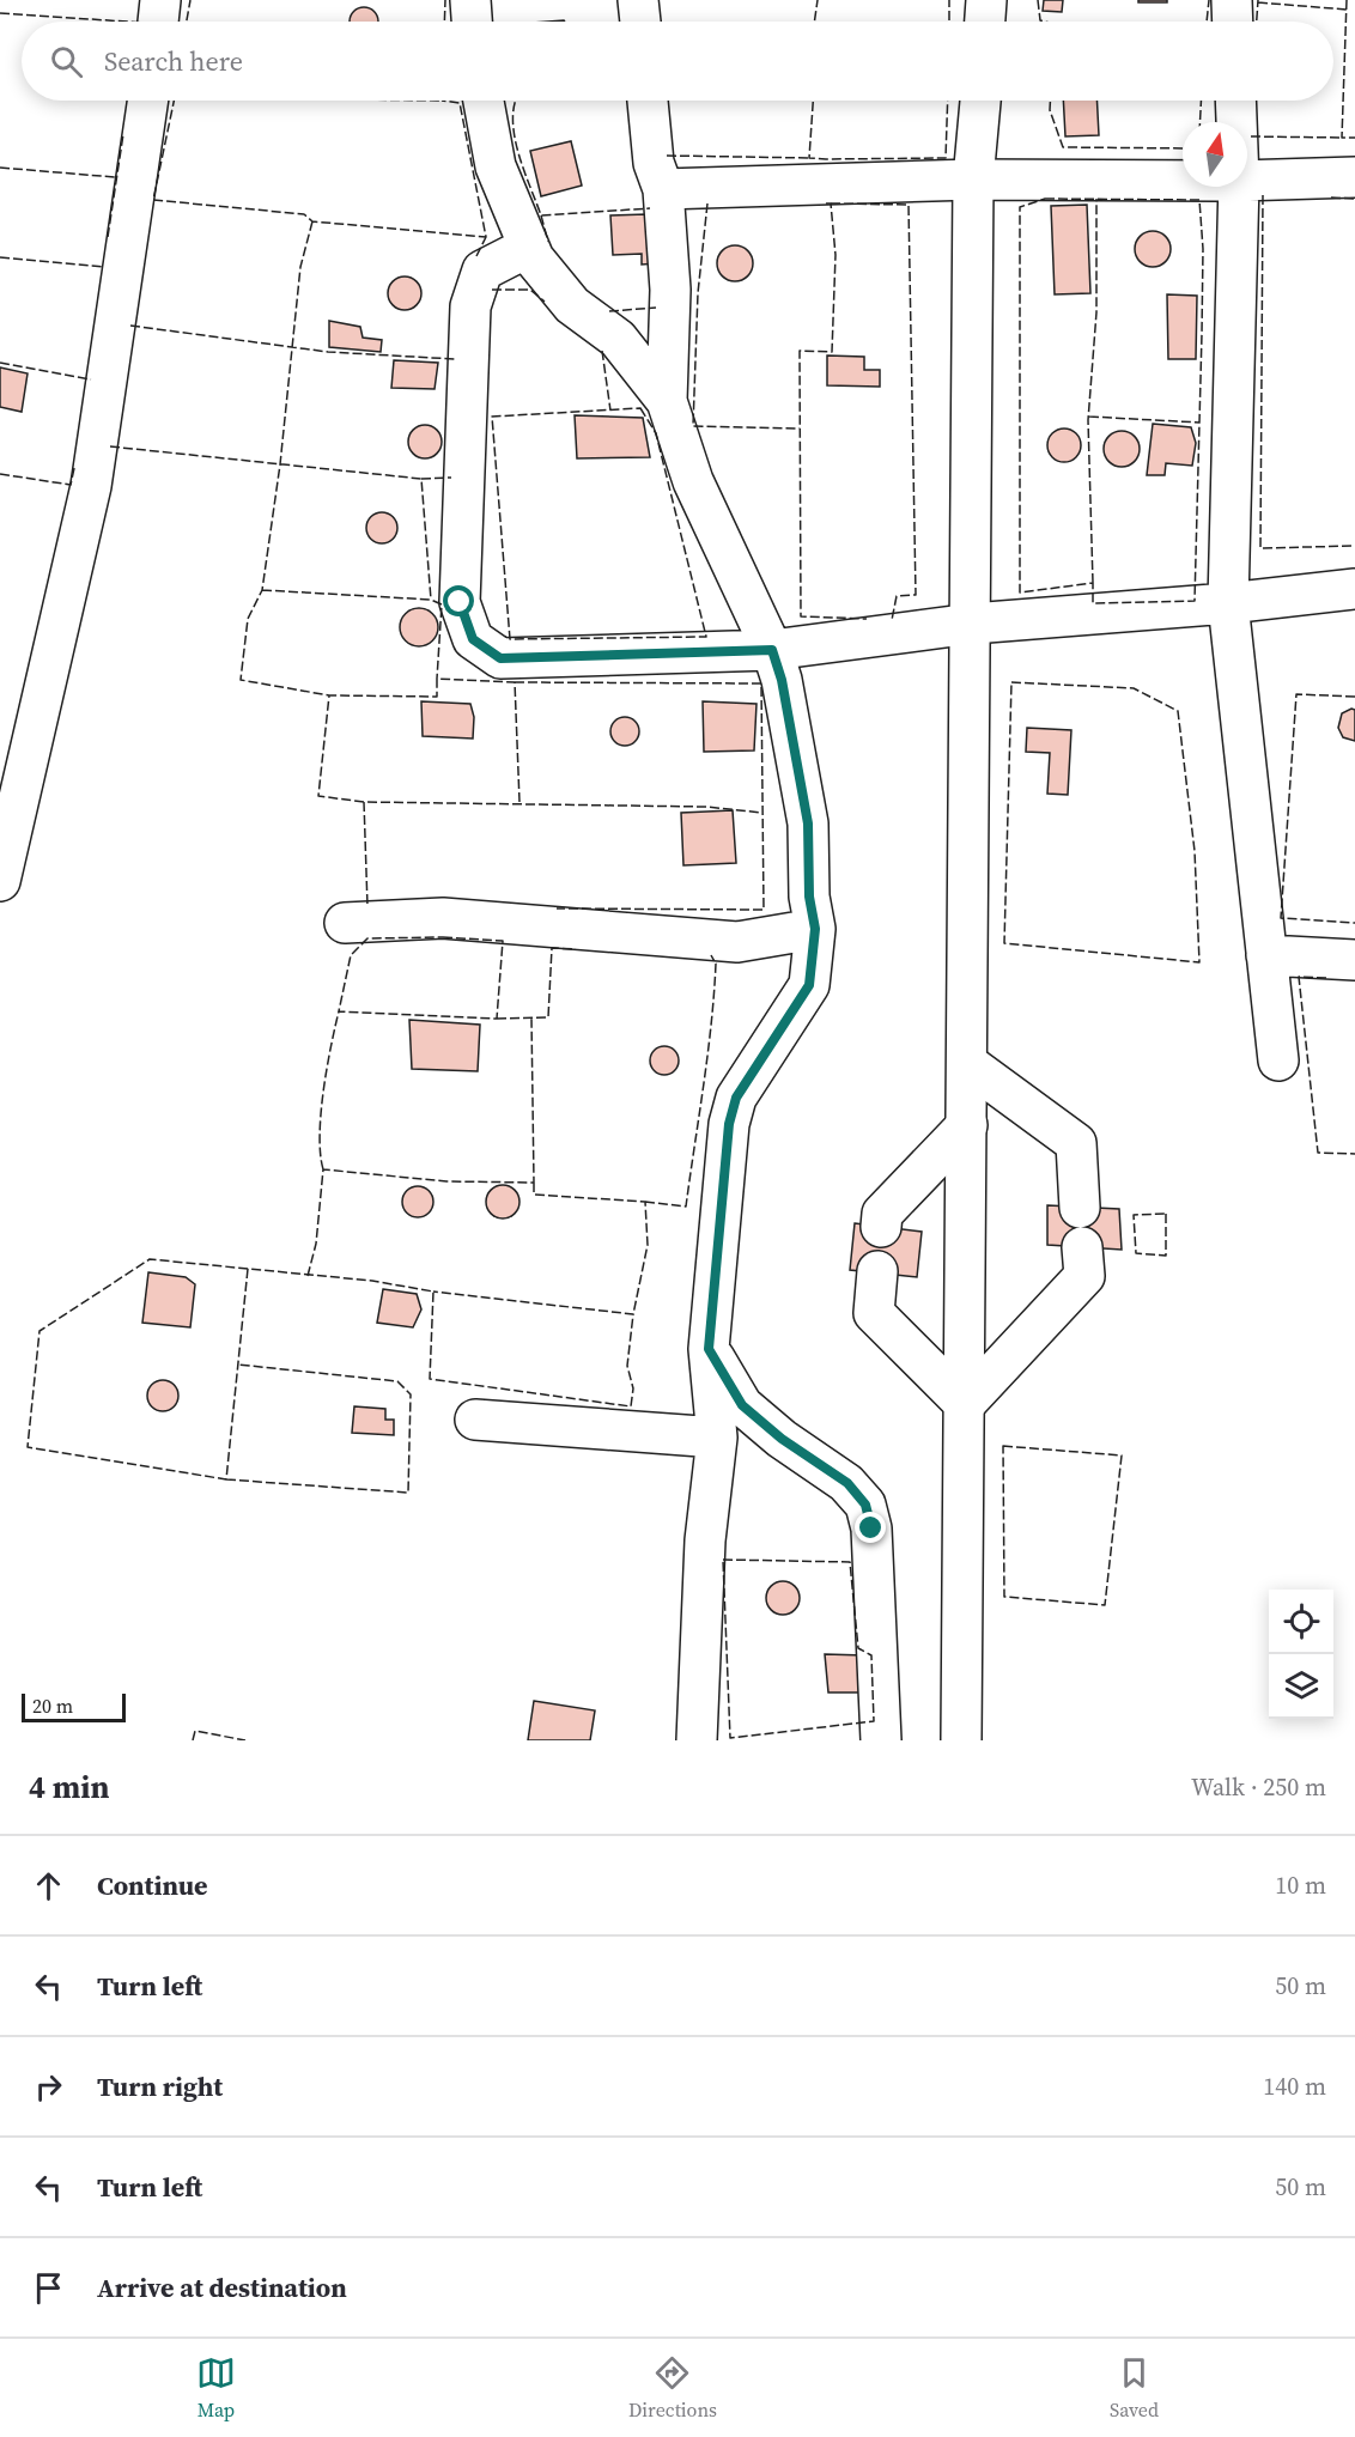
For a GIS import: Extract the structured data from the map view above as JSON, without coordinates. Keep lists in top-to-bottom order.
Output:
{
  "scale_bar": "20 m",
  "north": "top",
  "page": {
    "search": "Search here",
    "scale": "20 m",
    "heading": ["4 min", "Walk · 250 m"],
    "list": [
      ["Continue", "10 m"],
      ["Turn left", "50 m"],
      ["Turn right", "140 m"],
      ["Turn left", "50 m"],
      "Arrive at destination"
    ],
    "nav": ["Map", "Directions", "Saved"]
  }
}
